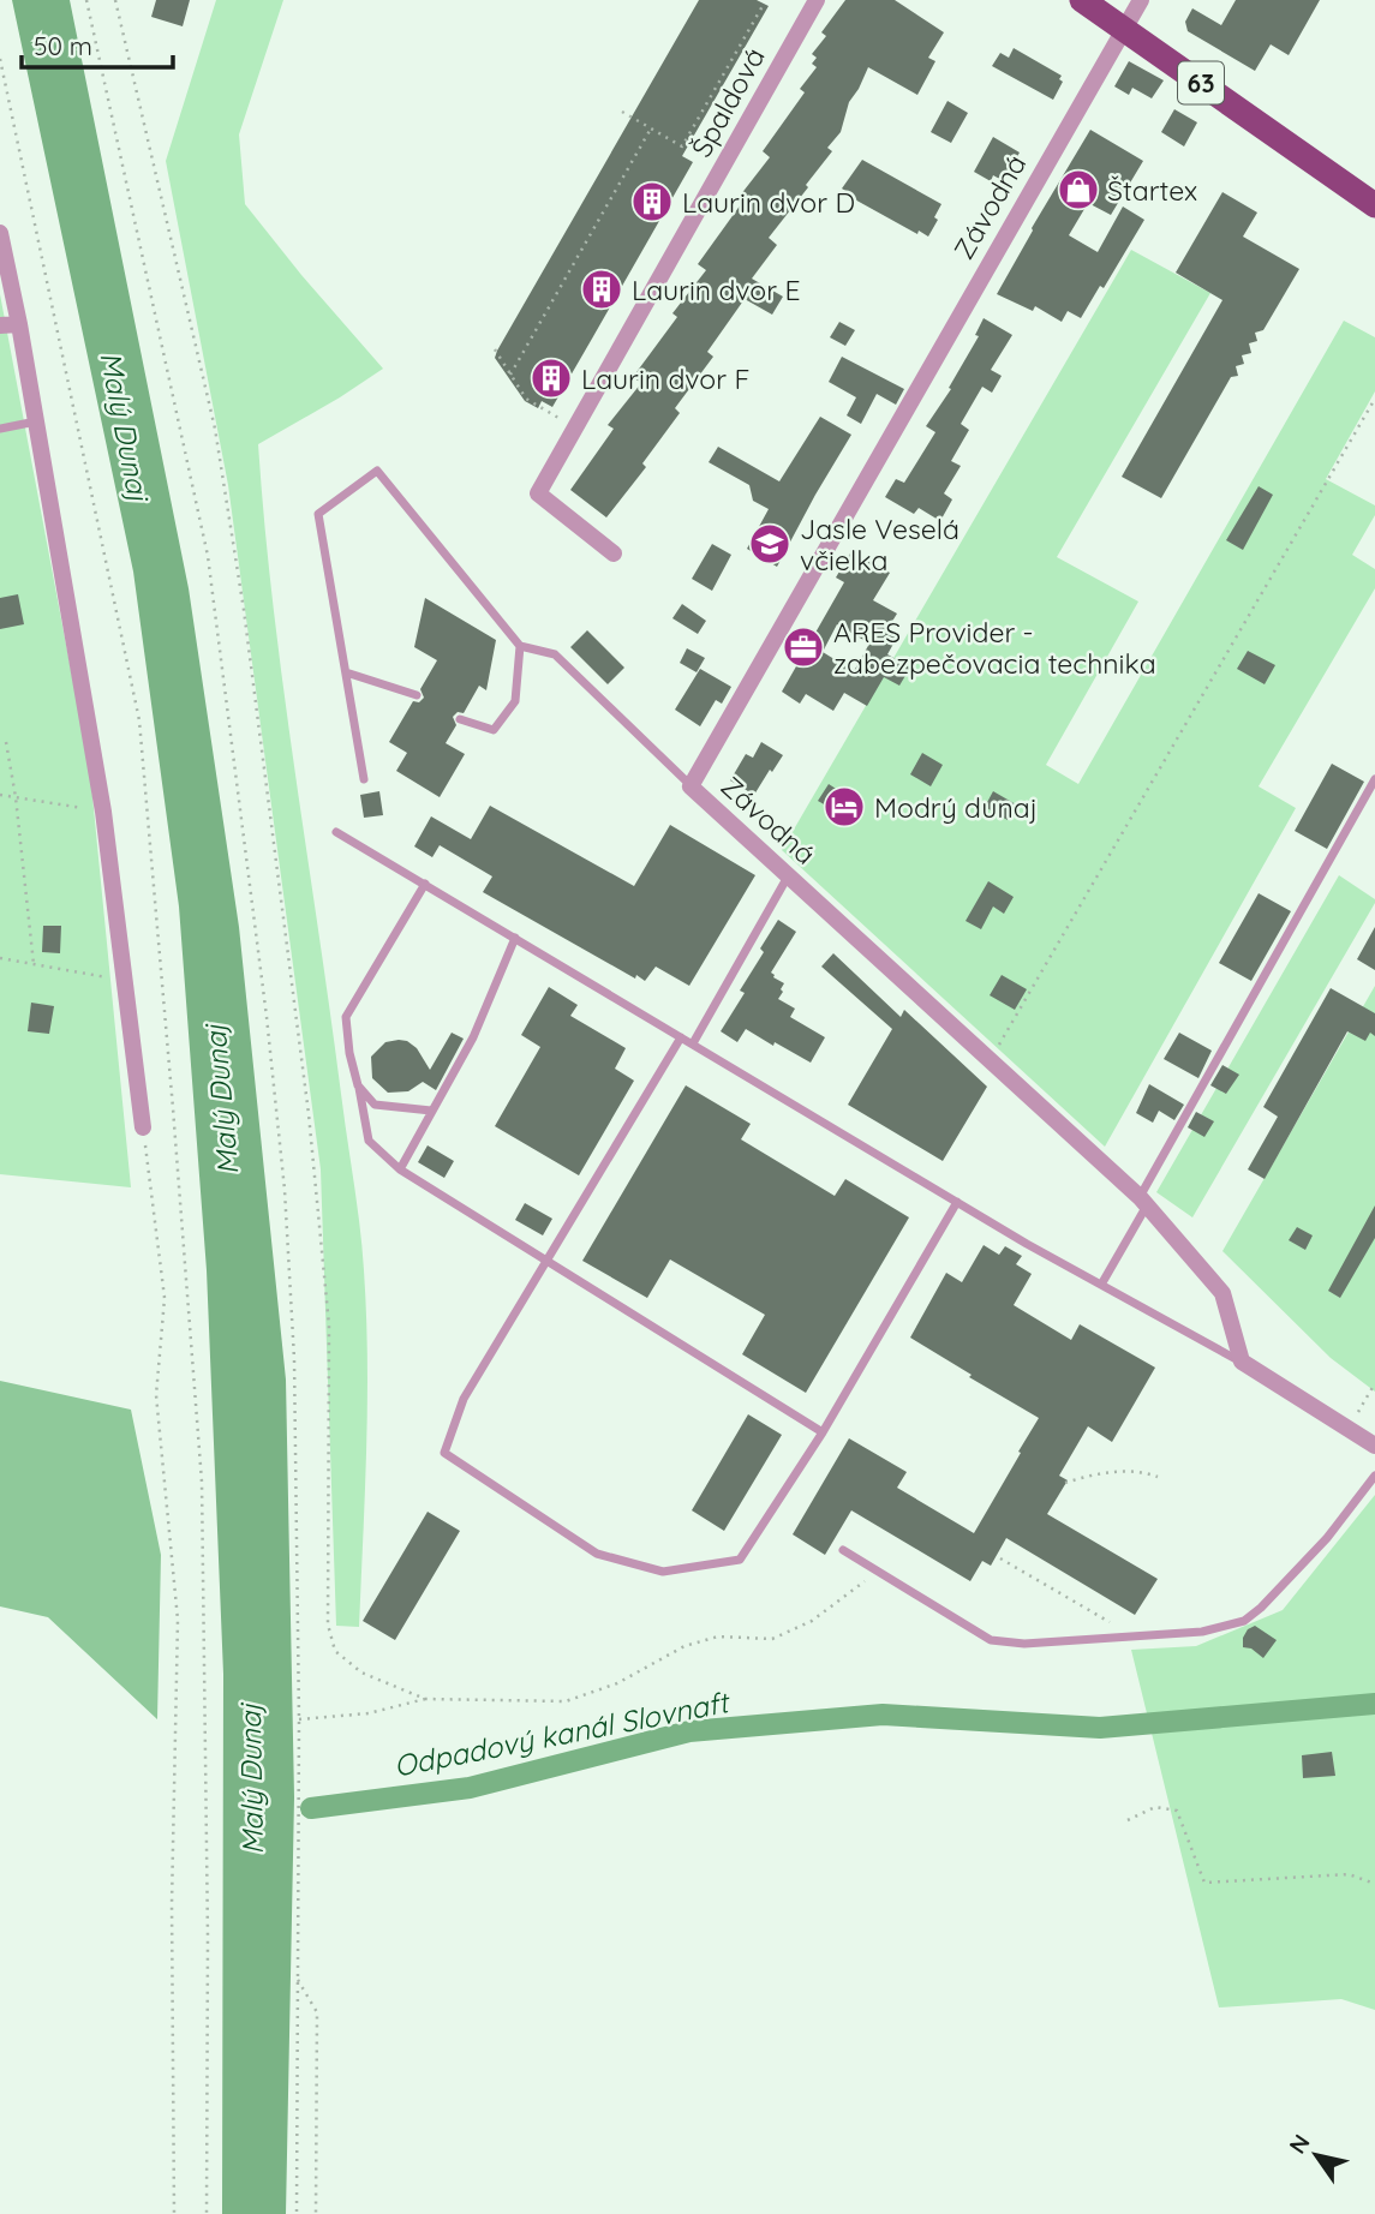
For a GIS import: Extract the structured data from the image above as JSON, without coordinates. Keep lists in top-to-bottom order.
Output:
{
  "streets": {
    "main road": ["63"],
    "street": ["Špaldová", "Závodná"]
  },
  "crossings": [
    ["63", "Závodná"]
  ],
  "water": ["Malý Dunaj", "Odpadový kanál Slovnaft"],
  "places": {
    "shop": ["Štartex"],
    "building": ["Laurin dvor D", "Laurin dvor E", "Laurin dvor F"],
    "school or university": ["Jasle Veselá včielka"],
    "office": ["ARES Provider - zabezpečovacia technika"],
    "hotel": ["Modrý dunaj"]
  },
  "scale_bar": "50 m",
  "north": "top left"
}
